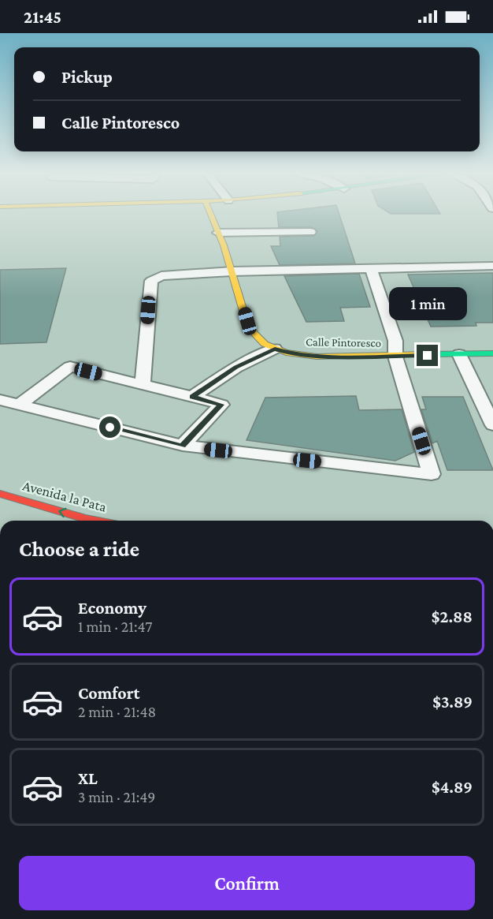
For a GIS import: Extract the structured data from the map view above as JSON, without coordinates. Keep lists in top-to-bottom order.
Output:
{
  "streets": {
    "street": ["Calle Pintoresco", "Avenida la Pata"]
  },
  "one_way": ["Avenida la Pata"],
  "page": {
    "status": "21:45",
    "banner": ["Pickup", "Calle Pintoresco"],
    "bubble": "1 min",
    "heading": "Choose a ride",
    "list": [
      {
        "name": "Economy",
        "note": "1 min · 21:47",
        "value": "$2.88"
      },
      {
        "name": "Comfort",
        "note": "2 min · 21:48",
        "value": "$3.89"
      },
      {
        "name": "XL",
        "note": "3 min · 21:49",
        "value": "$4.89"
      }
    ],
    "buttons": "Confirm"
  }
}
